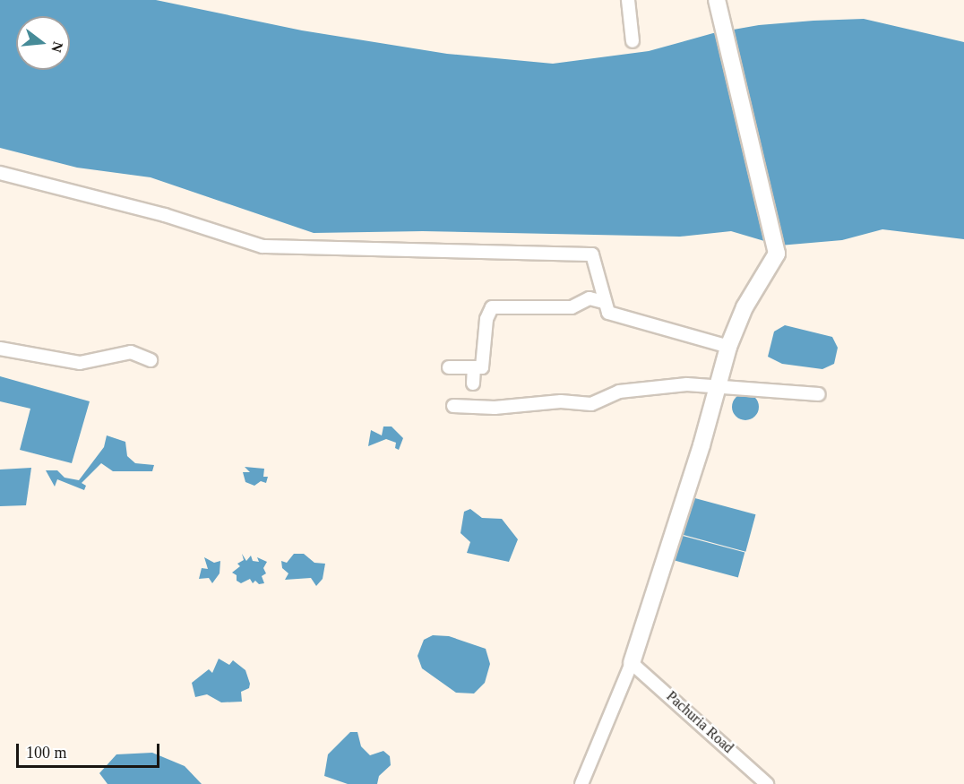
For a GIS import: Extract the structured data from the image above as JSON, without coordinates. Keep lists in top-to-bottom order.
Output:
{
  "streets": {
    "street": ["Pachuria Road"]
  },
  "scale_bar": "100 m",
  "north": "right"
}
